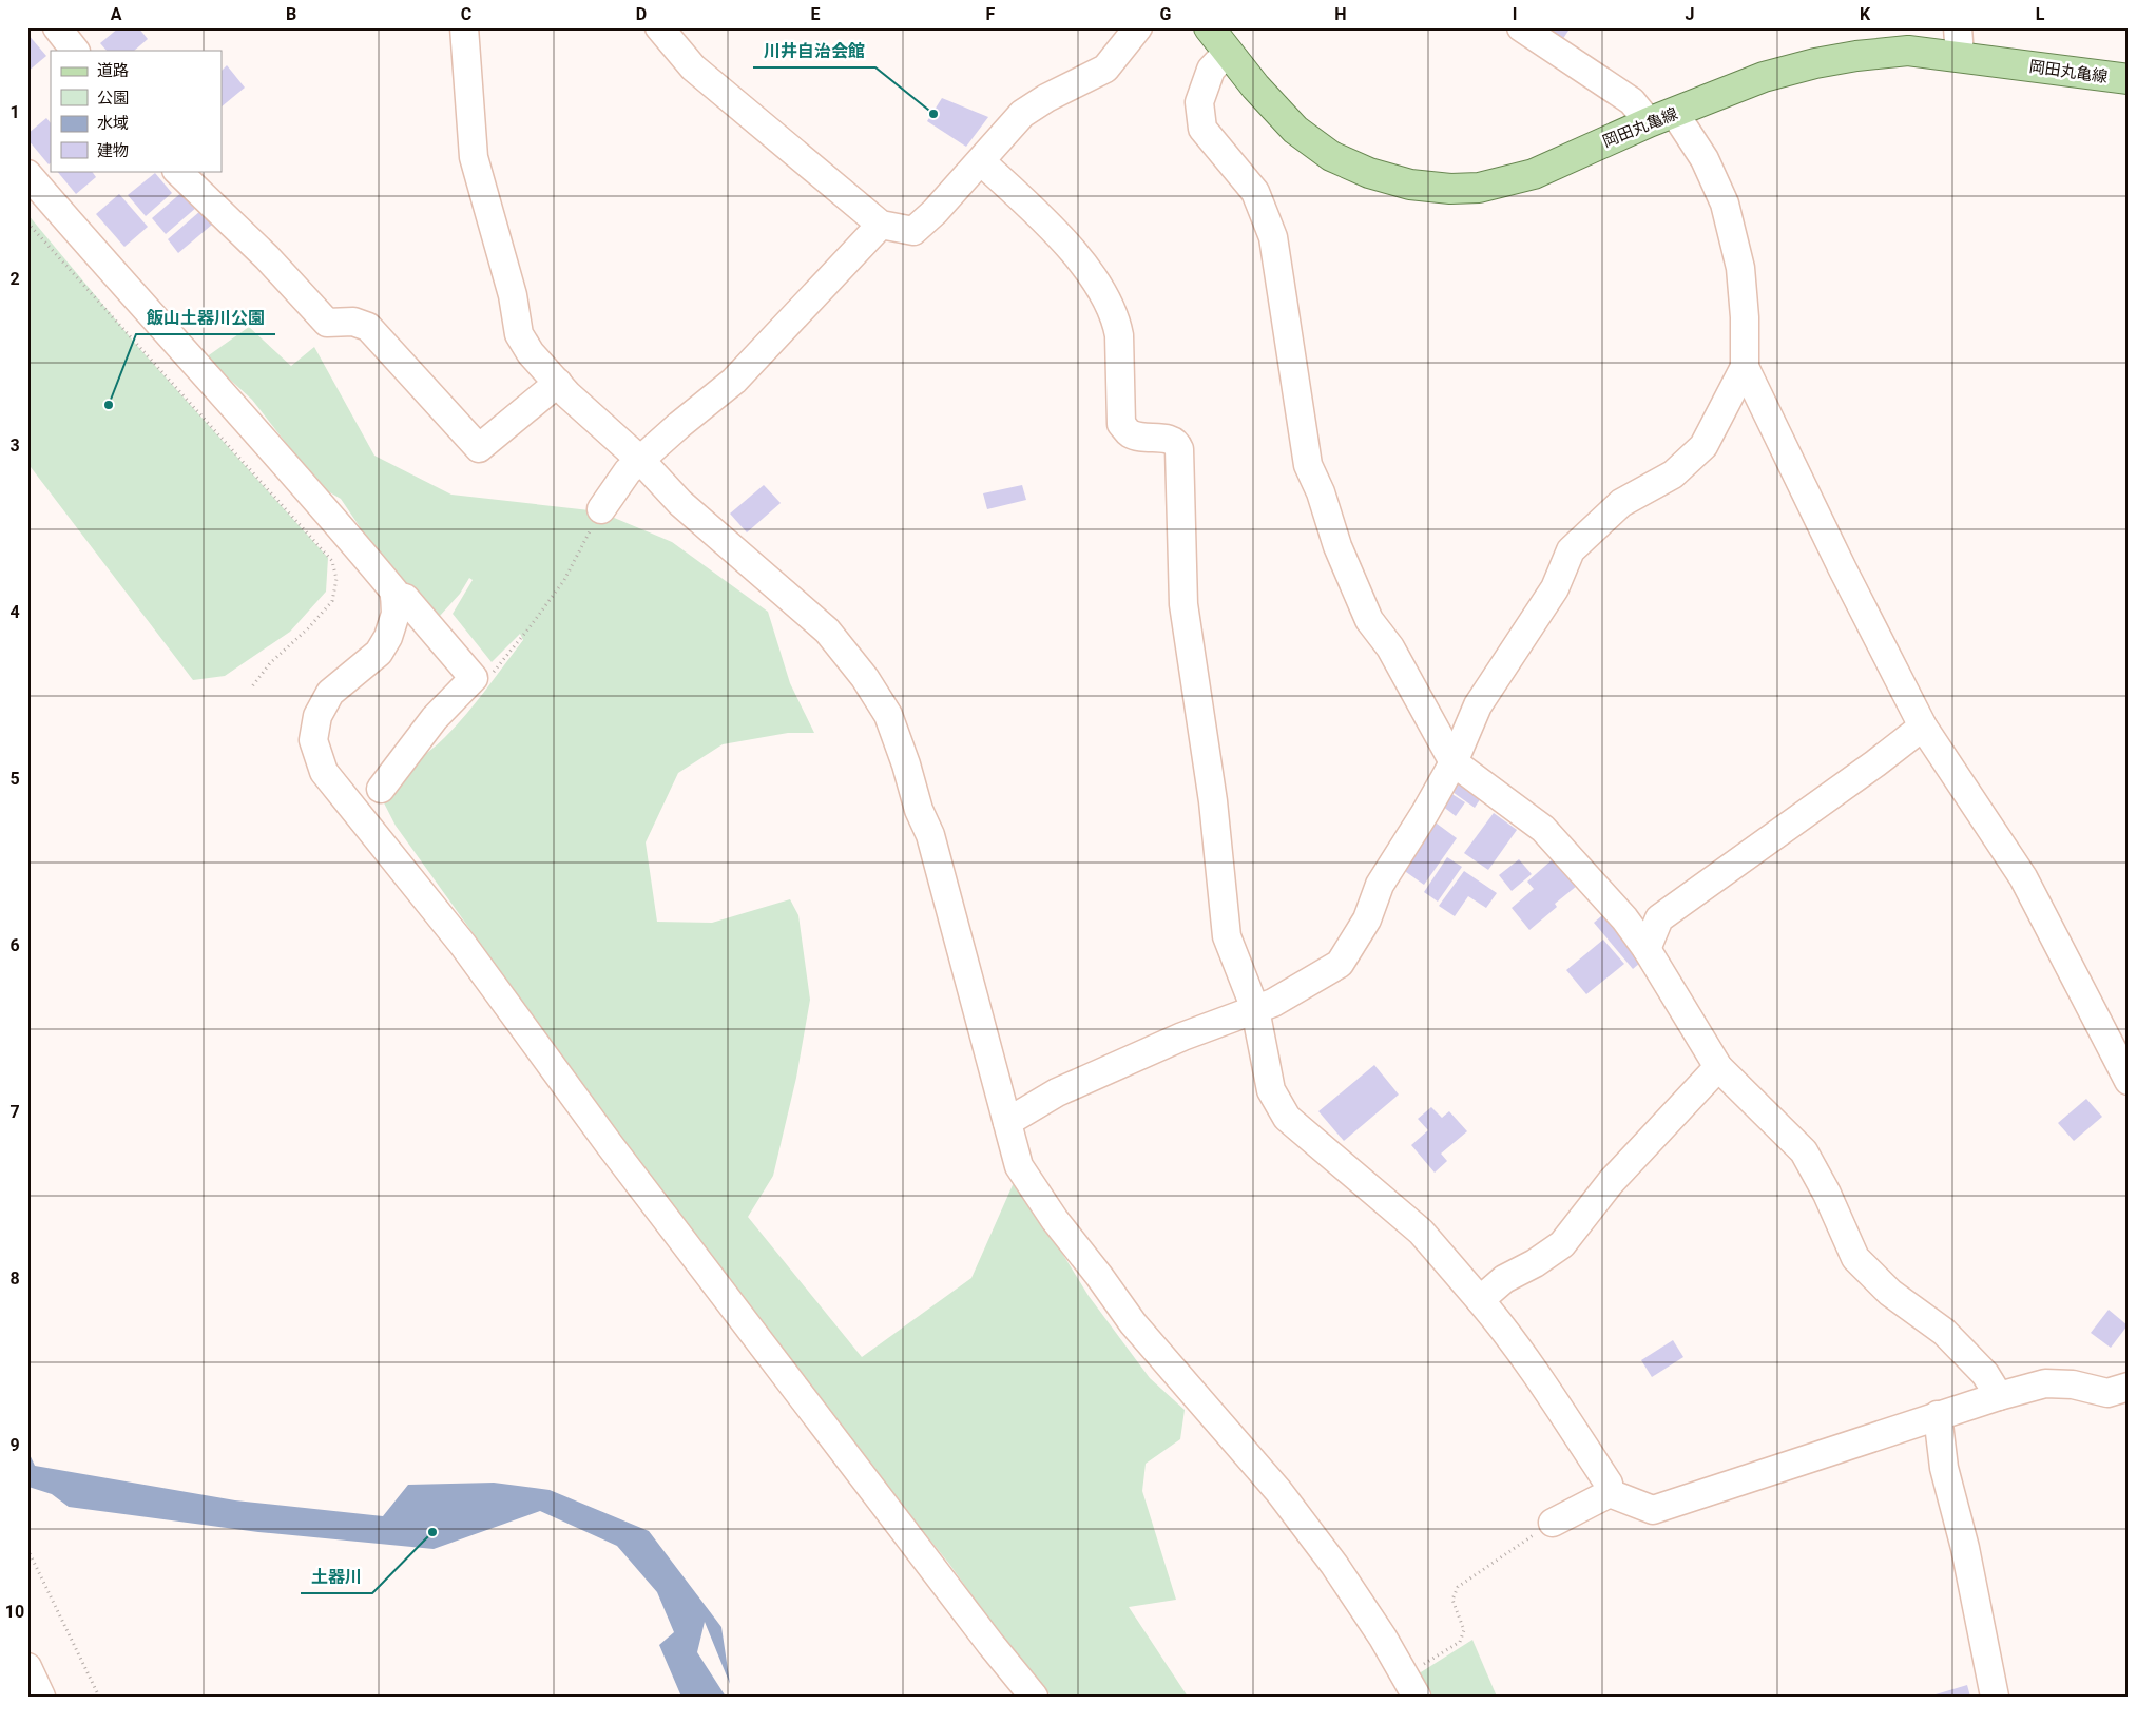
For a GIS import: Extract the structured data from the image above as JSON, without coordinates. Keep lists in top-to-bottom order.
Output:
{
  "streets": {
    "main road": ["岡田丸亀線"]
  },
  "places": ["川井自治会館", "飯山土器川公園", "土器川"],
  "legend": [
    "道路",
    "公園",
    "水域",
    "建物"
  ],
  "grid": {
    "columns": [
      "A",
      "B",
      "C",
      "D",
      "E",
      "F",
      "G",
      "H",
      "I",
      "J",
      "K",
      "L"
    ],
    "rows": [
      "1",
      "2",
      "3",
      "4",
      "5",
      "6",
      "7",
      "8",
      "9",
      "10"
    ]
  }
}
